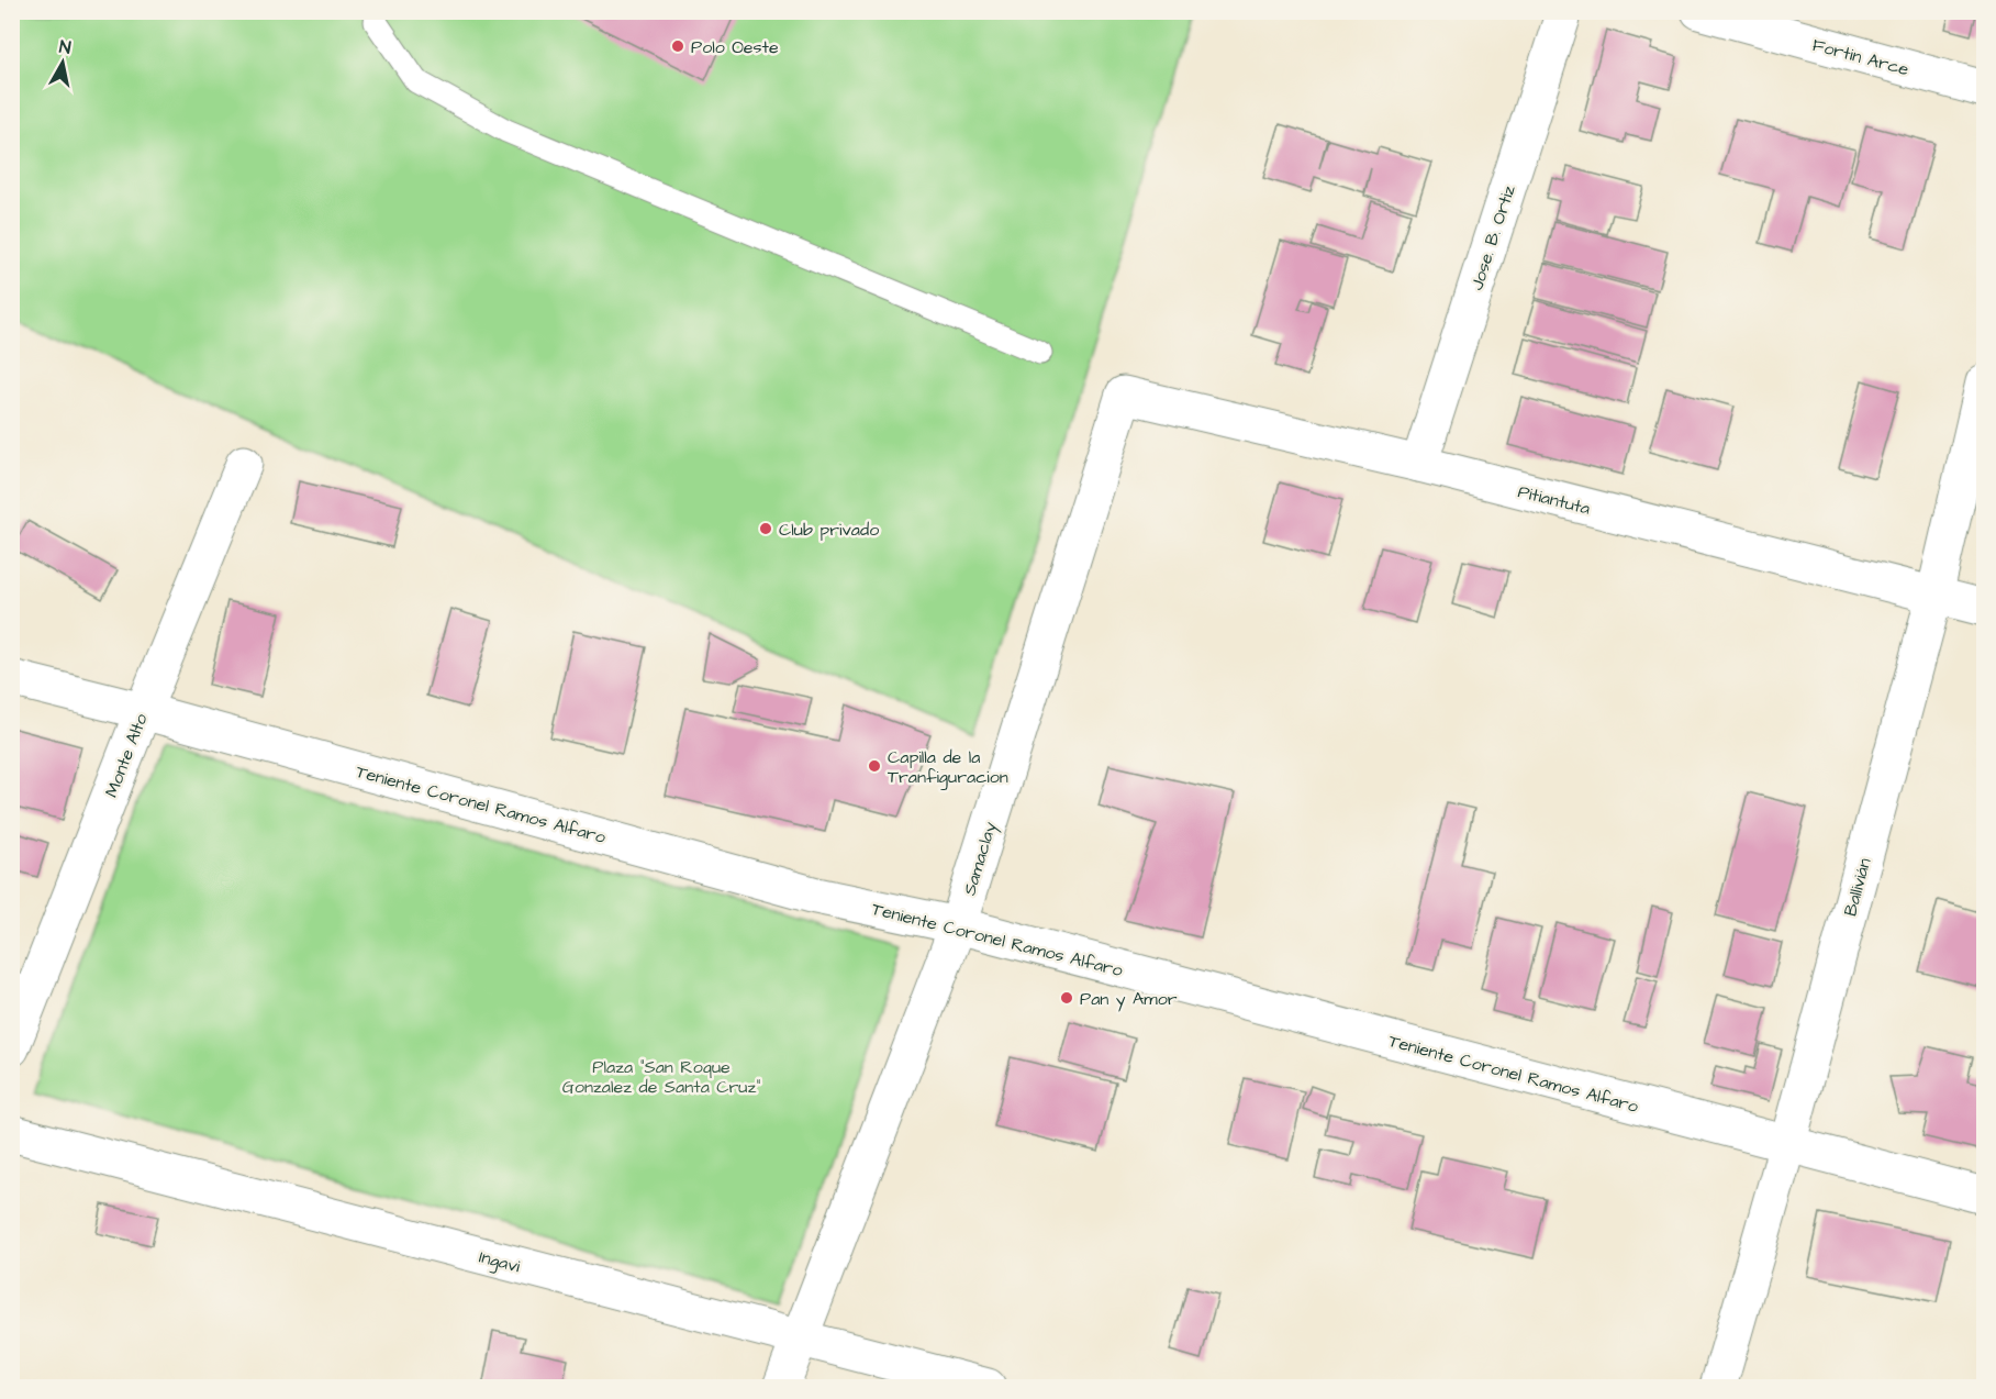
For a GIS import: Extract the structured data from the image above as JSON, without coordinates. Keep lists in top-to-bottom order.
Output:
{
  "streets": {
    "street": [
      "Fortin Arce",
      "Jose. B. Ortiz",
      "Pitiantuta",
      "Monte Alto",
      "Teniente Coronel Ramos Alfaro",
      "Samaclay",
      "Ballivián",
      "Ingavi"
    ]
  },
  "crossings": [
    ["Jose. B. Ortiz", "Pitiantuta"],
    ["Pitiantuta", "Samaclay"],
    ["Pitiantuta", "Ballivián"],
    ["Monte Alto", "Teniente Coronel Ramos Alfaro"],
    ["Teniente Coronel Ramos Alfaro", "Samaclay"],
    ["Teniente Coronel Ramos Alfaro", "Ballivián"],
    ["Samaclay", "Ingavi"]
  ],
  "parks": ["Plaza \"San Roque Gonzalez de Santa Cruz\""],
  "places": [
    "Polo Oeste",
    "Club privado",
    "Capilla de la Tranfiguracion",
    "Pan y Amor"
  ],
  "north": "top"
}
